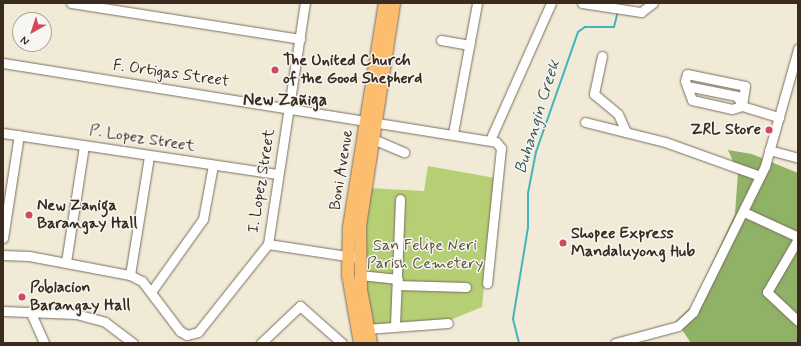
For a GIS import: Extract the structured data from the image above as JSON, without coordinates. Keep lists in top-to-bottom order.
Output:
{
  "streets": {
    "main road": ["Boni Avenue"],
    "street": ["F. Ortigas Street", "P. Lopez Street", "I. Lopez Street"]
  },
  "crossings": [
    ["F. Ortigas Street", "Boni Avenue"],
    ["F. Ortigas Street", "I. Lopez Street"],
    ["P. Lopez Street", "I. Lopez Street"]
  ],
  "districts": ["New Zañiga"],
  "water": ["Buhangin Creek"],
  "parks": ["San Felipe Neri Parish Cemetery"],
  "places": [
    "The United Church of the Good Shepherd",
    "ZRL Store",
    "New Zaniga Barangay Hall",
    "Shopee Express Mandaluyong Hub",
    "Poblacion Barangay Hall"
  ],
  "north": "bottom left"
}
